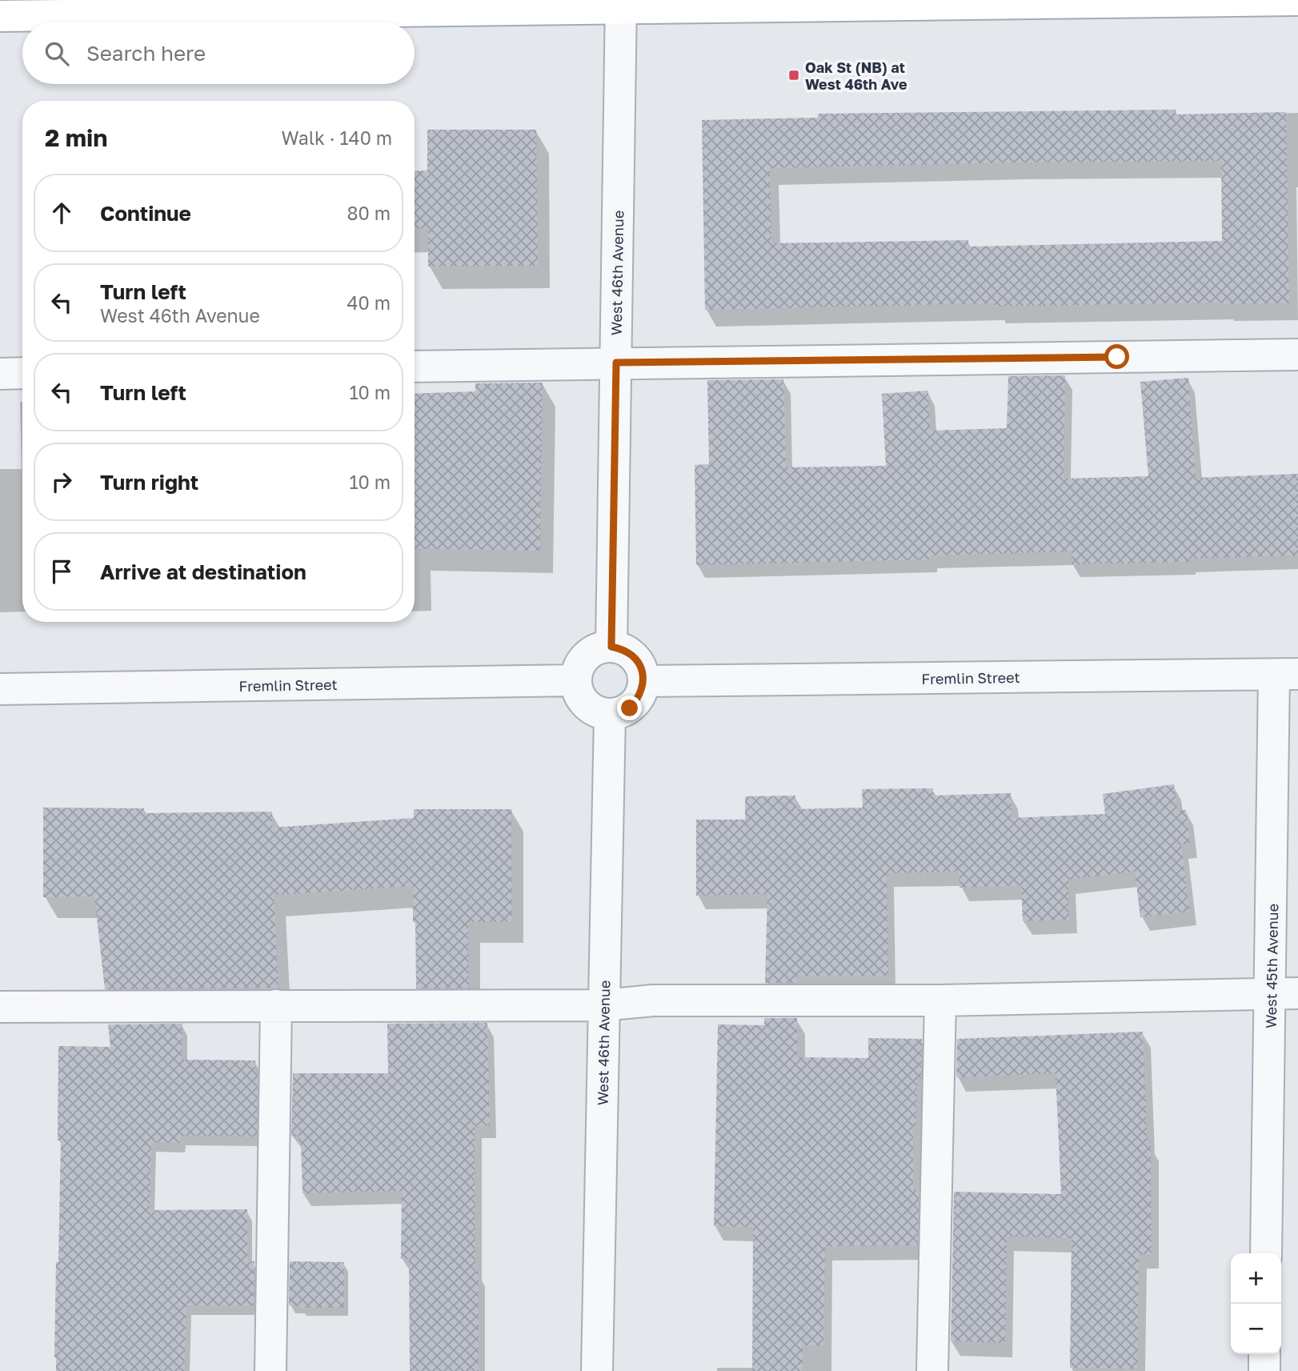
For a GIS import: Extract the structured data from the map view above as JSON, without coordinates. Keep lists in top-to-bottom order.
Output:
{
  "streets": {
    "street": ["West 46th Avenue", "Fremlin Street", "West 45th Avenue"]
  },
  "crossings": [
    ["West 46th Avenue", "Fremlin Street"],
    ["Fremlin Street", "West 45th Avenue"]
  ],
  "places": {
    "transit": ["Oak St (NB) at West 46th Ave"]
  },
  "page": {
    "search": "Search here",
    "heading": ["2 min", "Walk · 140 m"],
    "list": [
      ["Continue", "80 m"],
      ["Turn left", "West 46th Avenue", "40 m"],
      ["Turn left", "10 m"],
      ["Turn right", "10 m"],
      "Arrive at destination"
    ],
    "map_buttons": ["+", "−"]
  }
}
